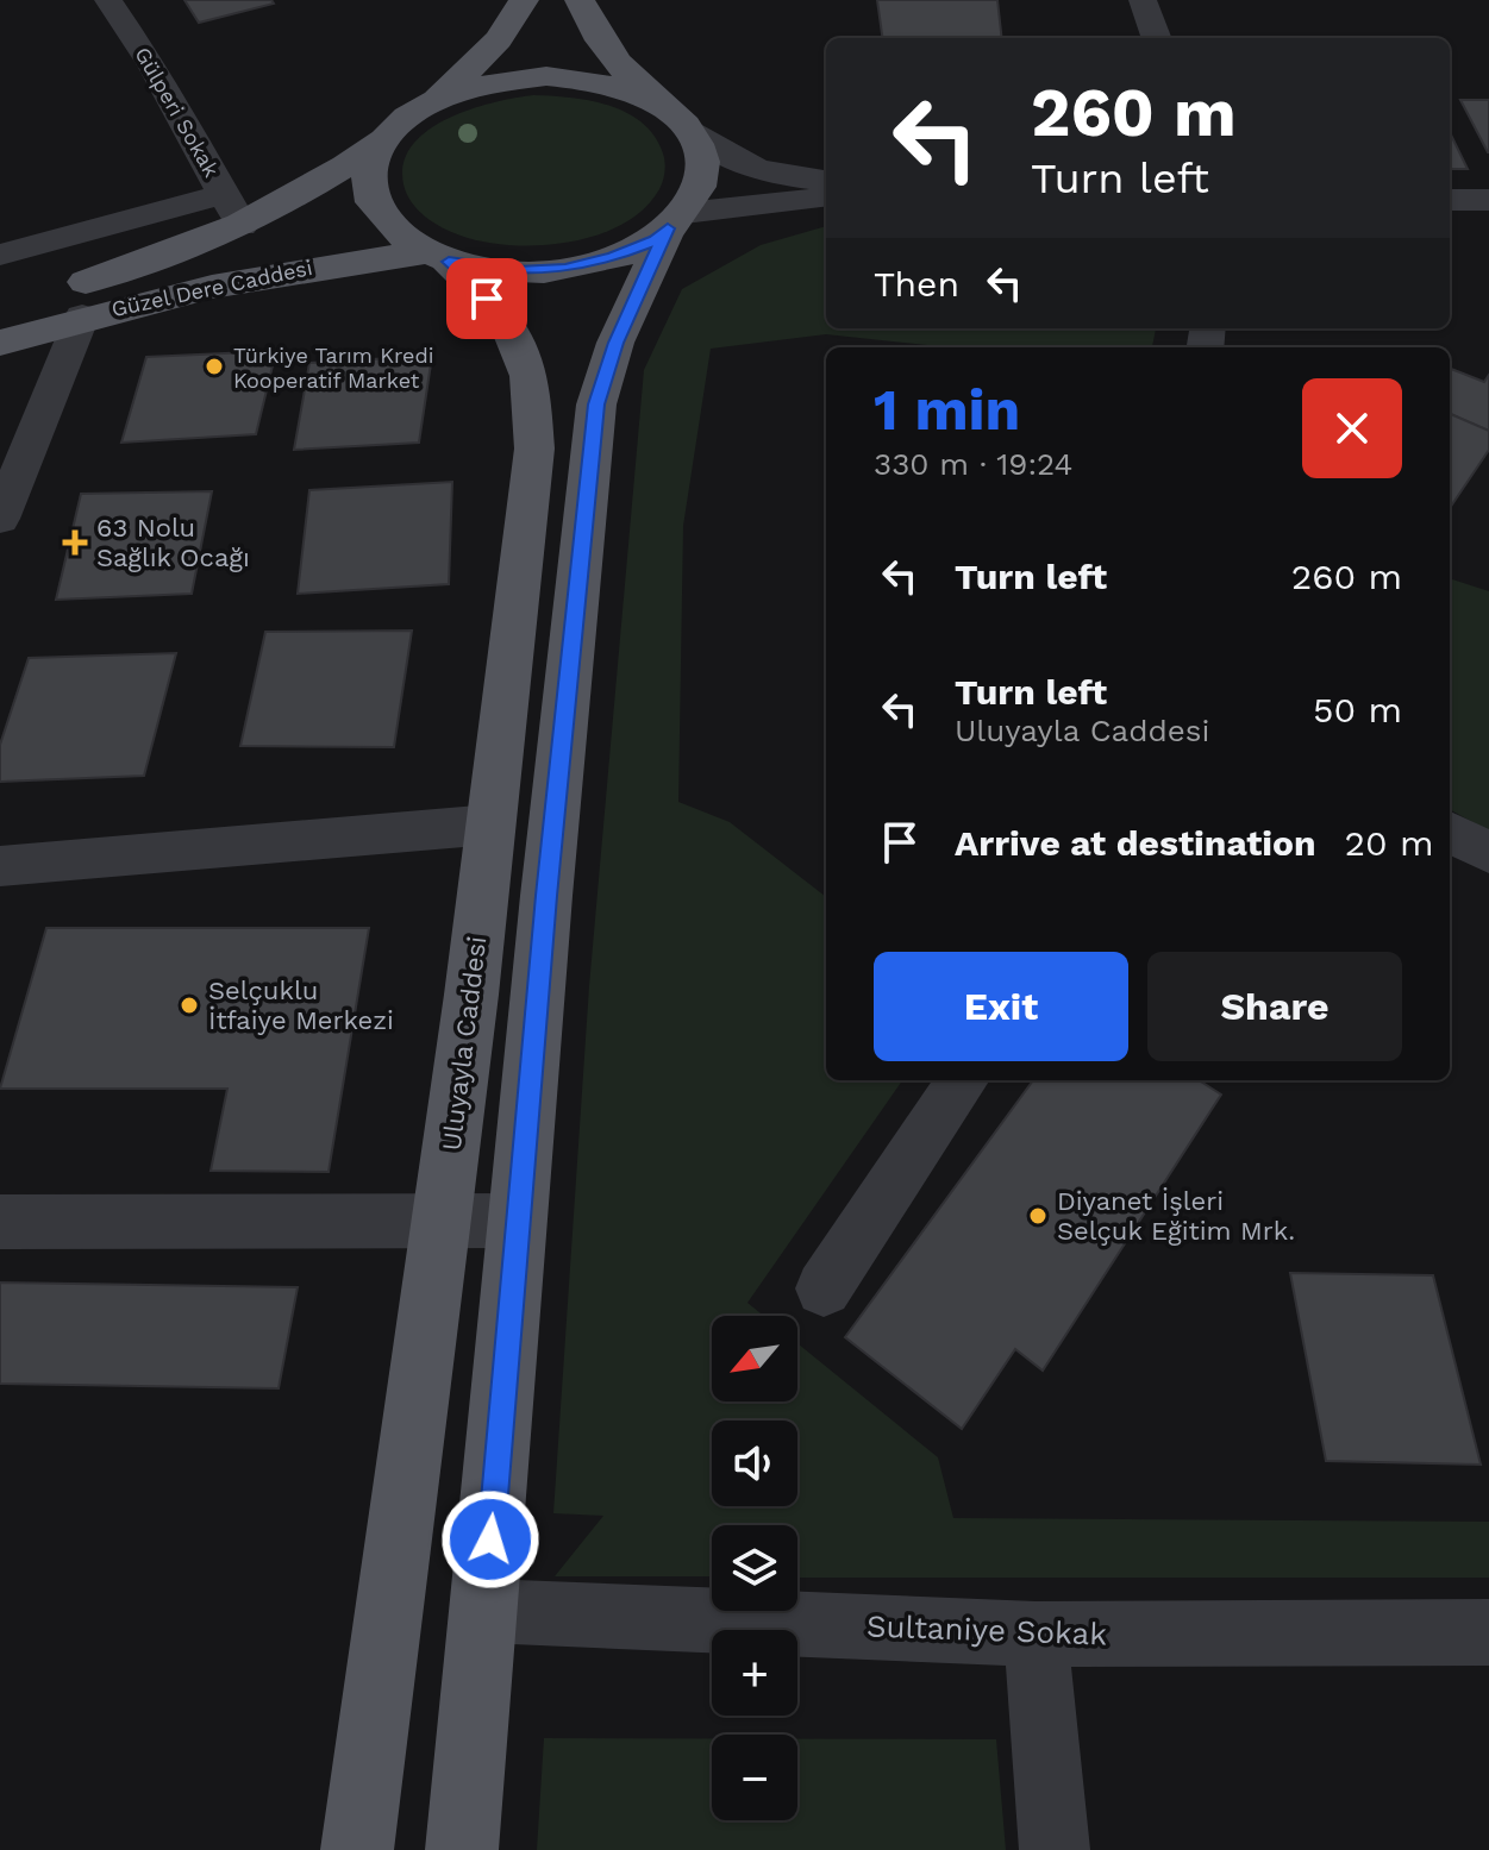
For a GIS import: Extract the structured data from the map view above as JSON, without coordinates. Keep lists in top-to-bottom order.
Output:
{
  "streets": {
    "main road": ["Güzel Dere Caddesi", "Uluyayla Caddesi"],
    "street": ["Gülperi Sokak", "Sultaniye Sokak"]
  },
  "crossings": [
    ["Gülperi Sokak", "Güzel Dere Caddesi"],
    ["Güzel Dere Caddesi", "Uluyayla Caddesi"]
  ],
  "places": {
    "other": ["Türkiye Tarım Kredi Kooperatif Market", "Selçuklu İtfaiye Merkezi", "Diyanet İşleri Selçuk Eğitim Mrk."],
    "health": ["63 Nolu Sağlık Ocağı"]
  },
  "north": "bottom left",
  "page": {
    "turn": ["260 m", "Turn left"],
    "then": "Then",
    "heading": ["1 min", "330 m · 19:24"],
    "list": [
      {
        "name": "Turn left",
        "value": "260 m"
      },
      {
        "name": "Turn left",
        "note": "Uluyayla Caddesi",
        "value": "50 m"
      },
      {
        "name": "Arrive at destination",
        "value": "20 m"
      }
    ],
    "buttons": ["Exit", "Share"],
    "map_buttons": ["+", "−"]
  }
}
